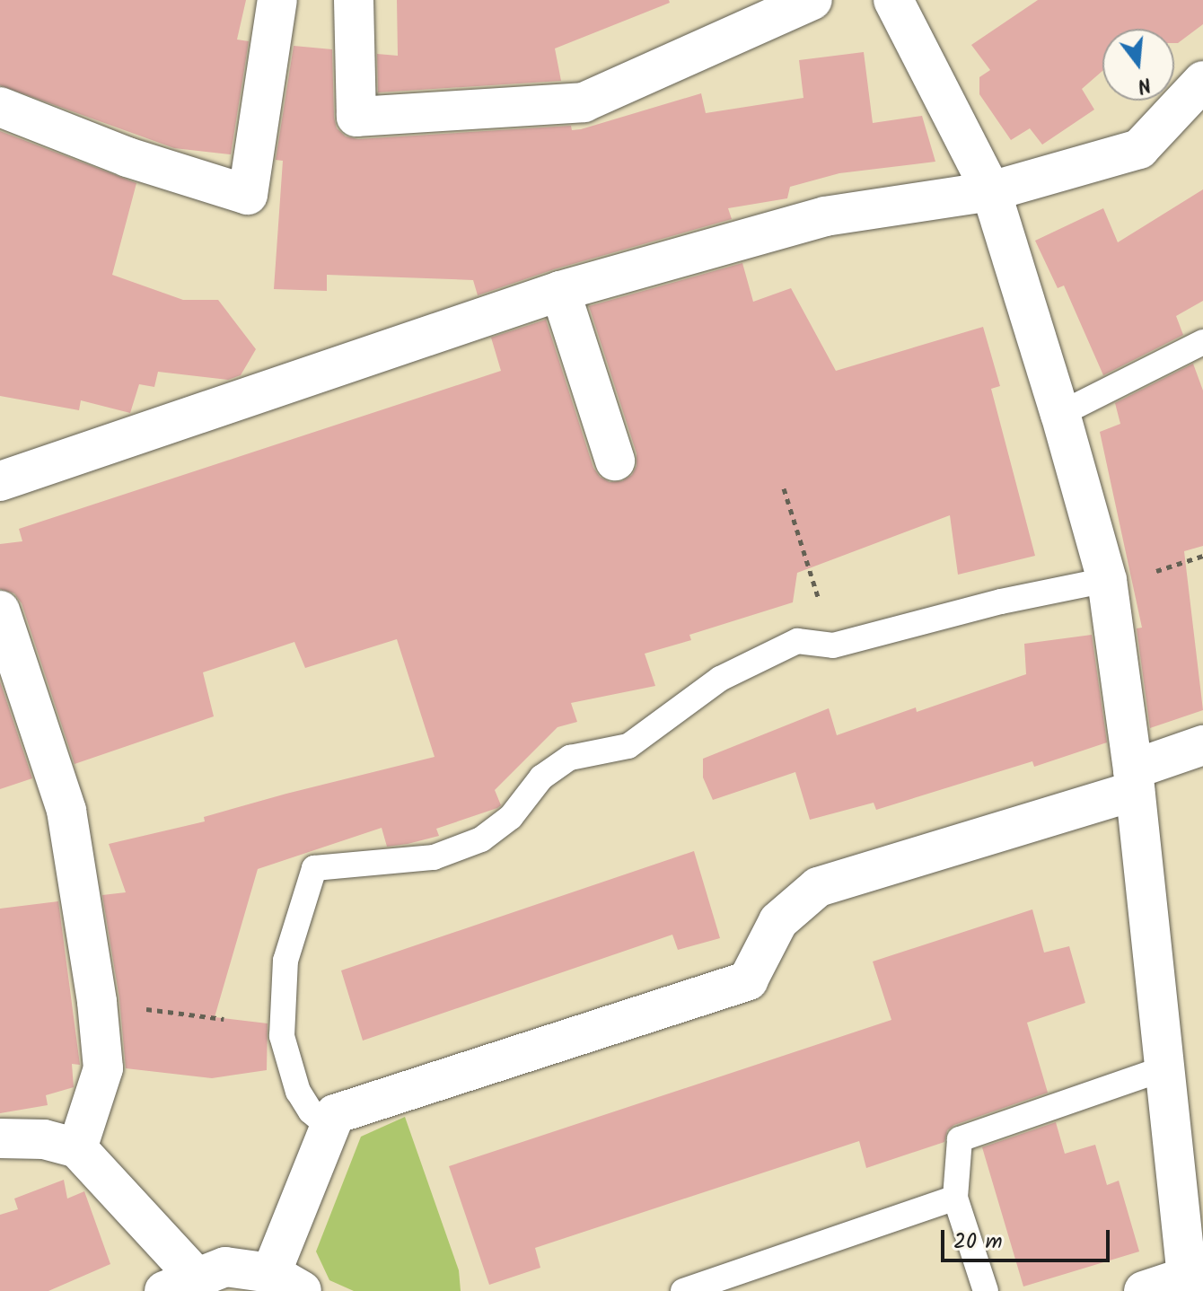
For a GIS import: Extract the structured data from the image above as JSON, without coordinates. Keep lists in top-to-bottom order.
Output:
{
  "scale_bar": "20 m",
  "north": "bottom"
}
